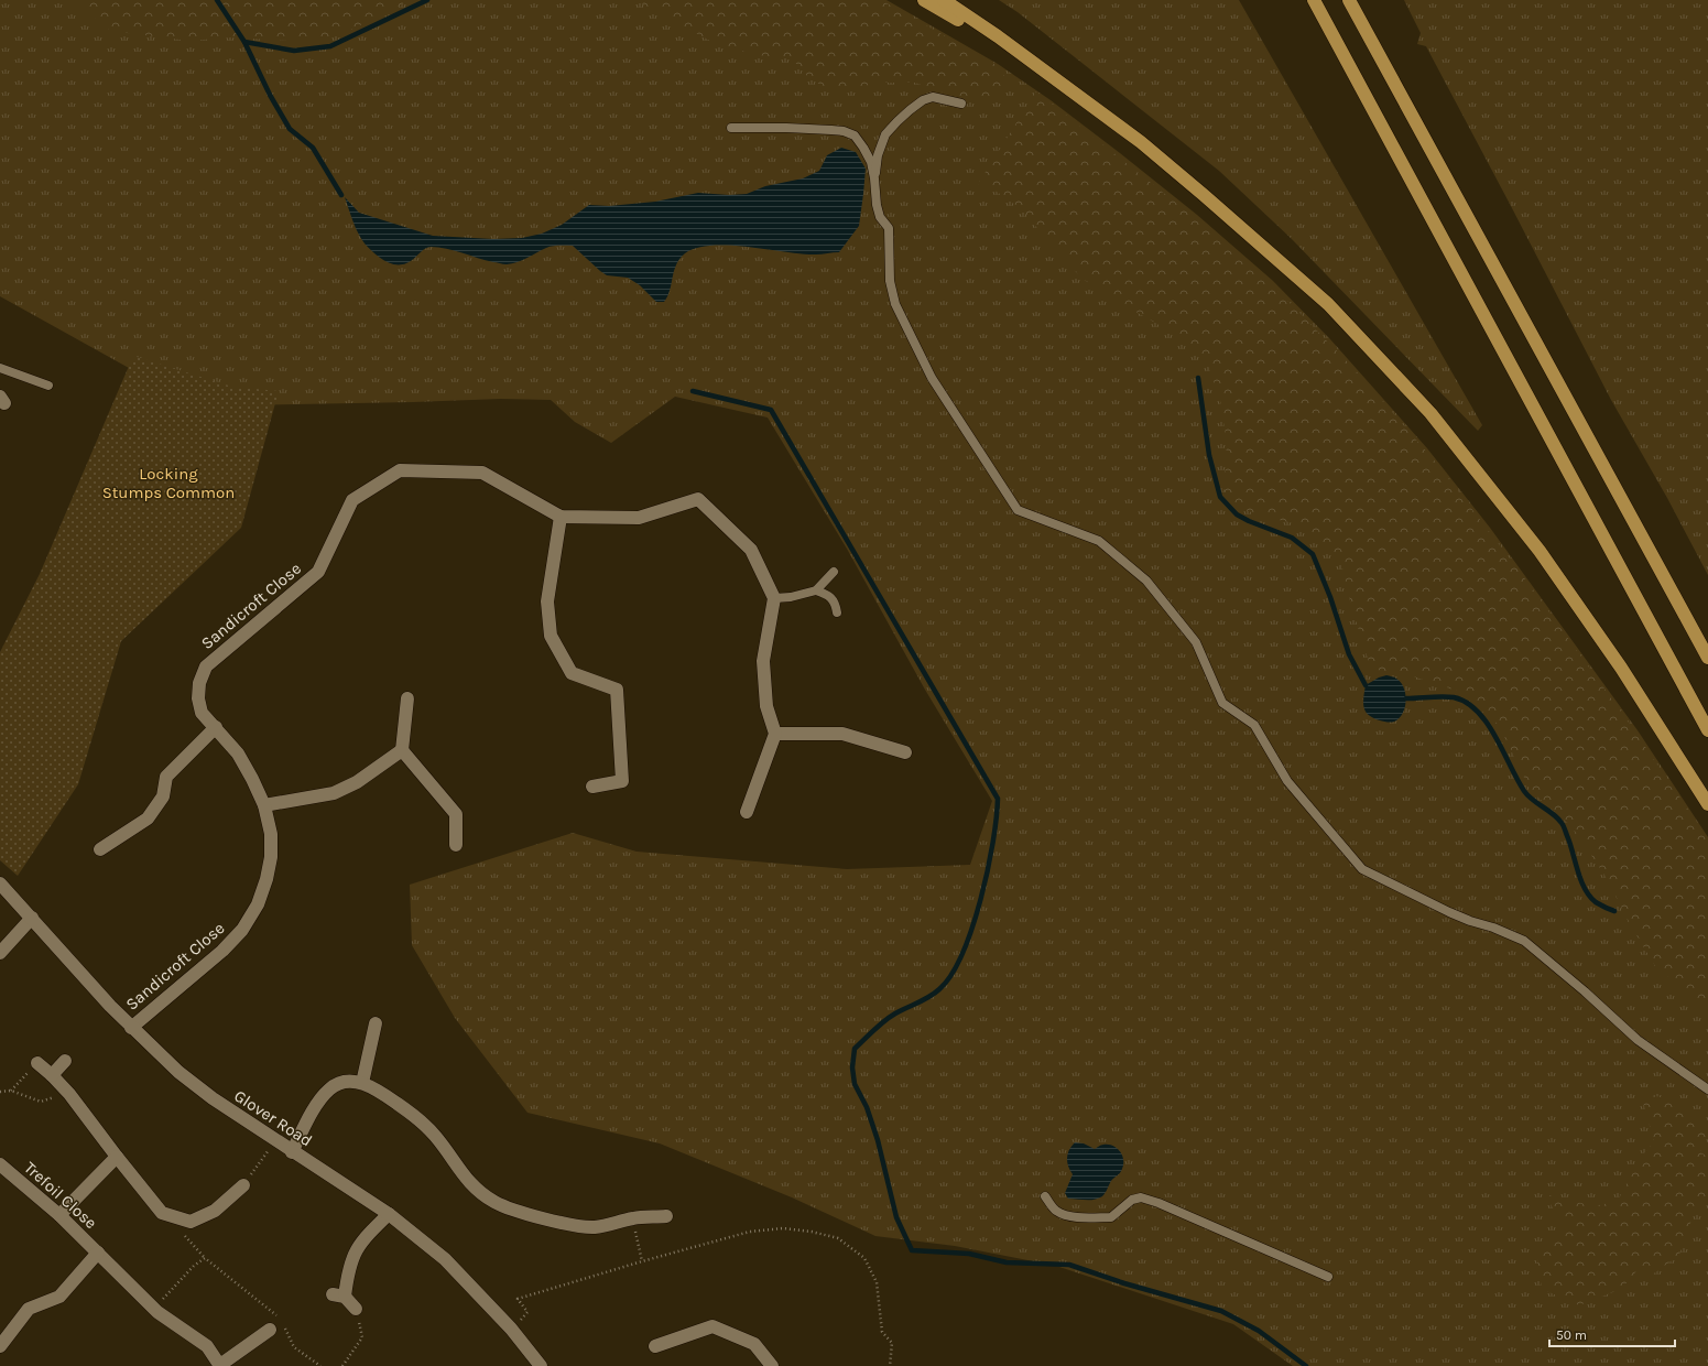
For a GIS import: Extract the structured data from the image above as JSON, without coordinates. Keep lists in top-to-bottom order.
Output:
{
  "streets": {
    "street": ["Sandicroft Close", "Glover Road", "Trefoil Close"]
  },
  "crossings": [
    ["Sandicroft Close", "Glover Road"]
  ],
  "parks": ["Locking Stumps Common"],
  "scale_bar": "50 m"
}
